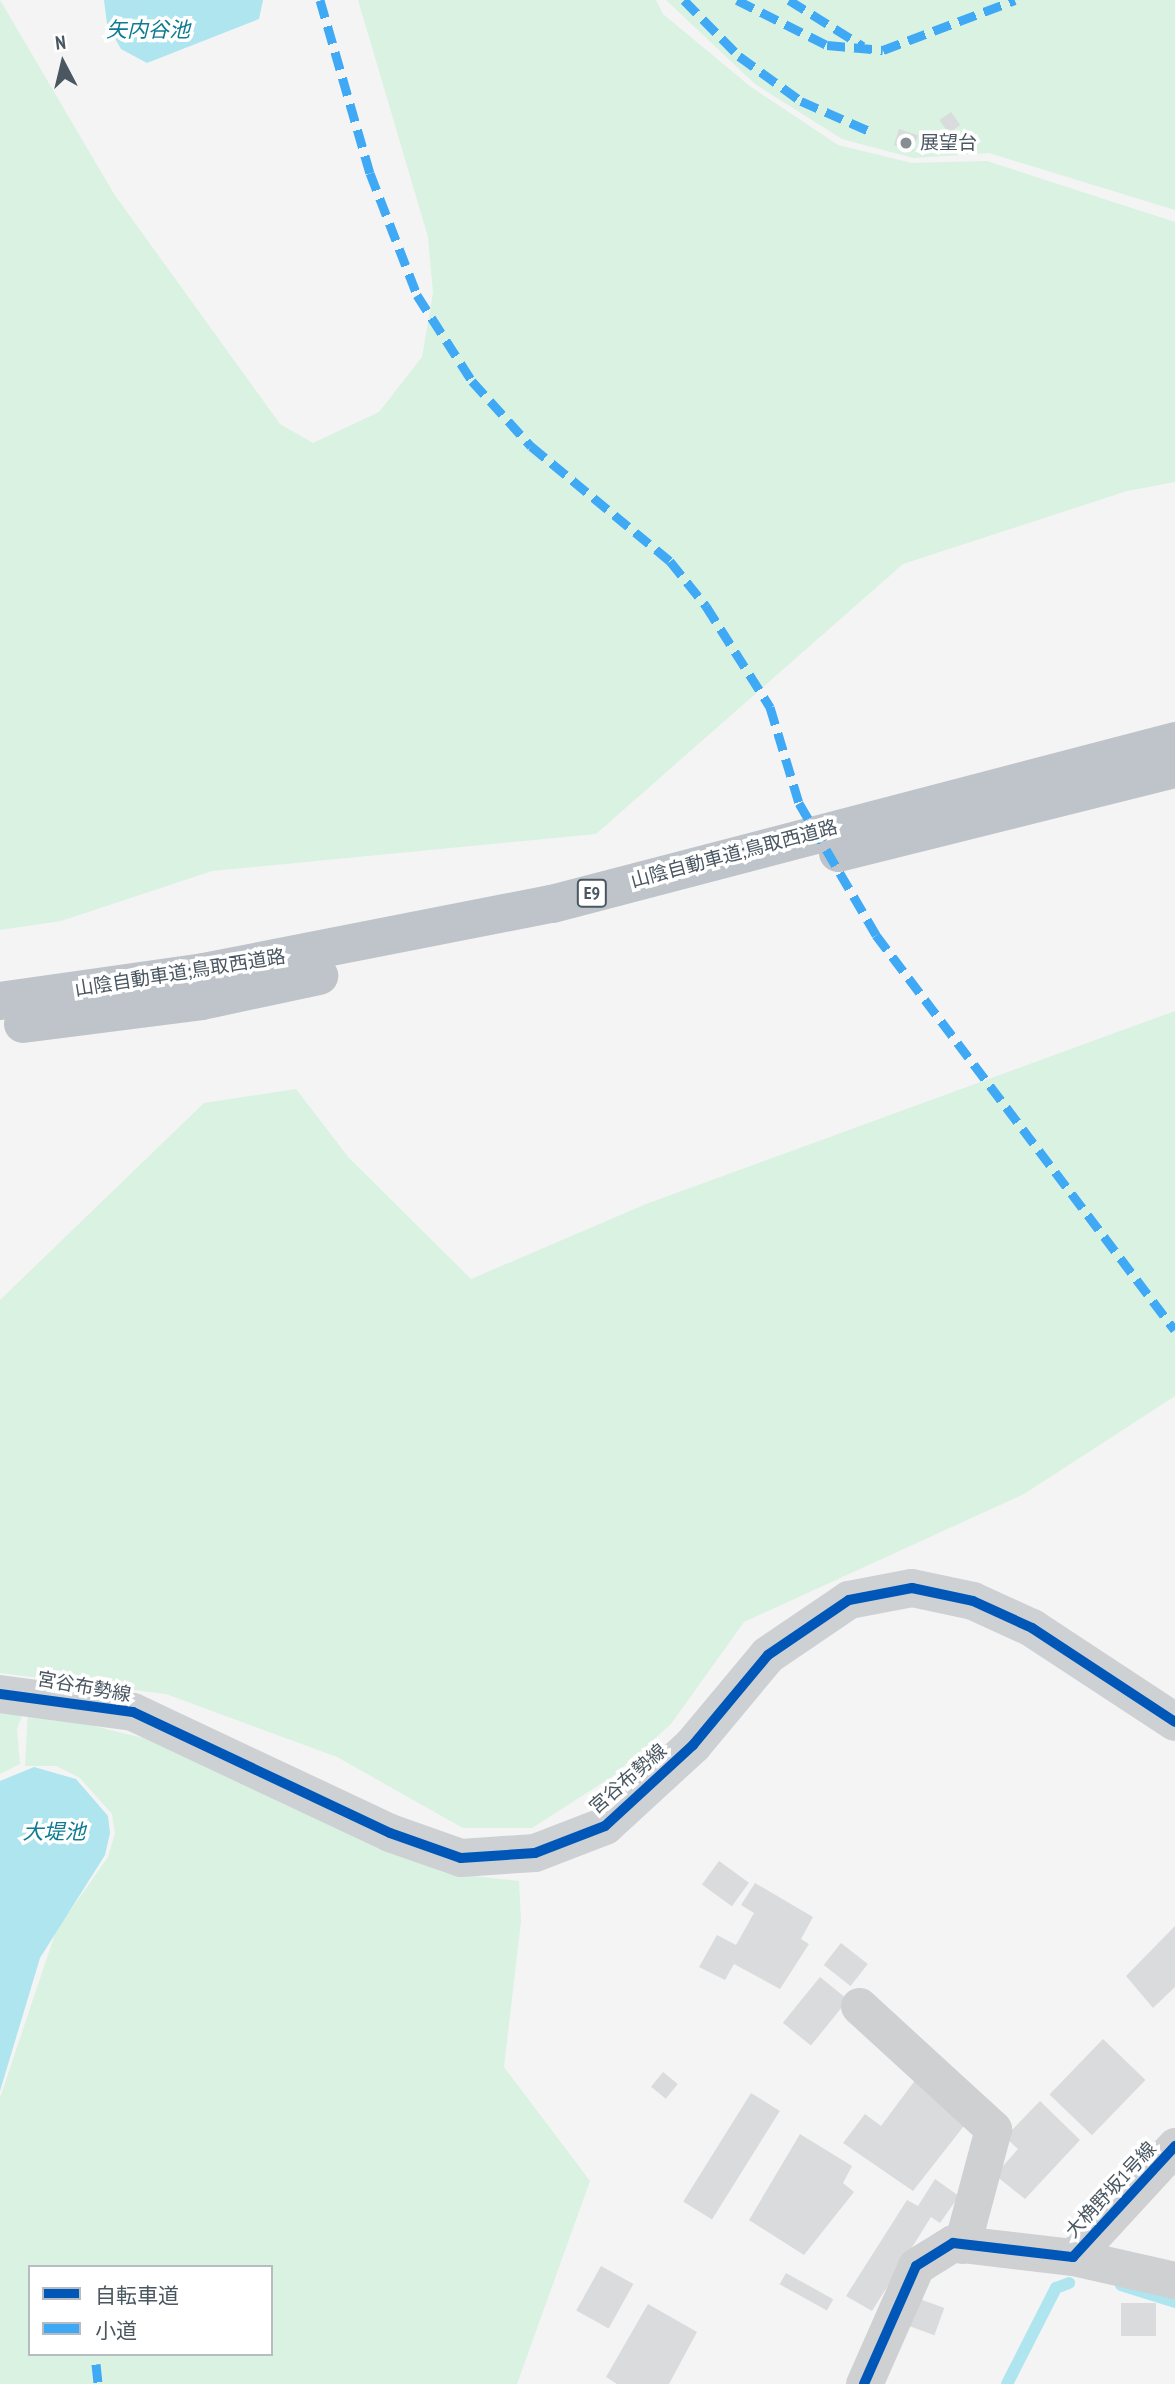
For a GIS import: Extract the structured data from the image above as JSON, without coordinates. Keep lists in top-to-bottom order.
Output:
{
  "streets": {
    "highway": ["山陰自動車道;鳥取西道路", "E9"],
    "street": ["宮谷布勢線", "大桷野坂1号線"]
  },
  "water": ["矢内谷池", "大堤池"],
  "places": ["展望台"],
  "legend": ["自転車道", "小道"],
  "north": "top"
}
